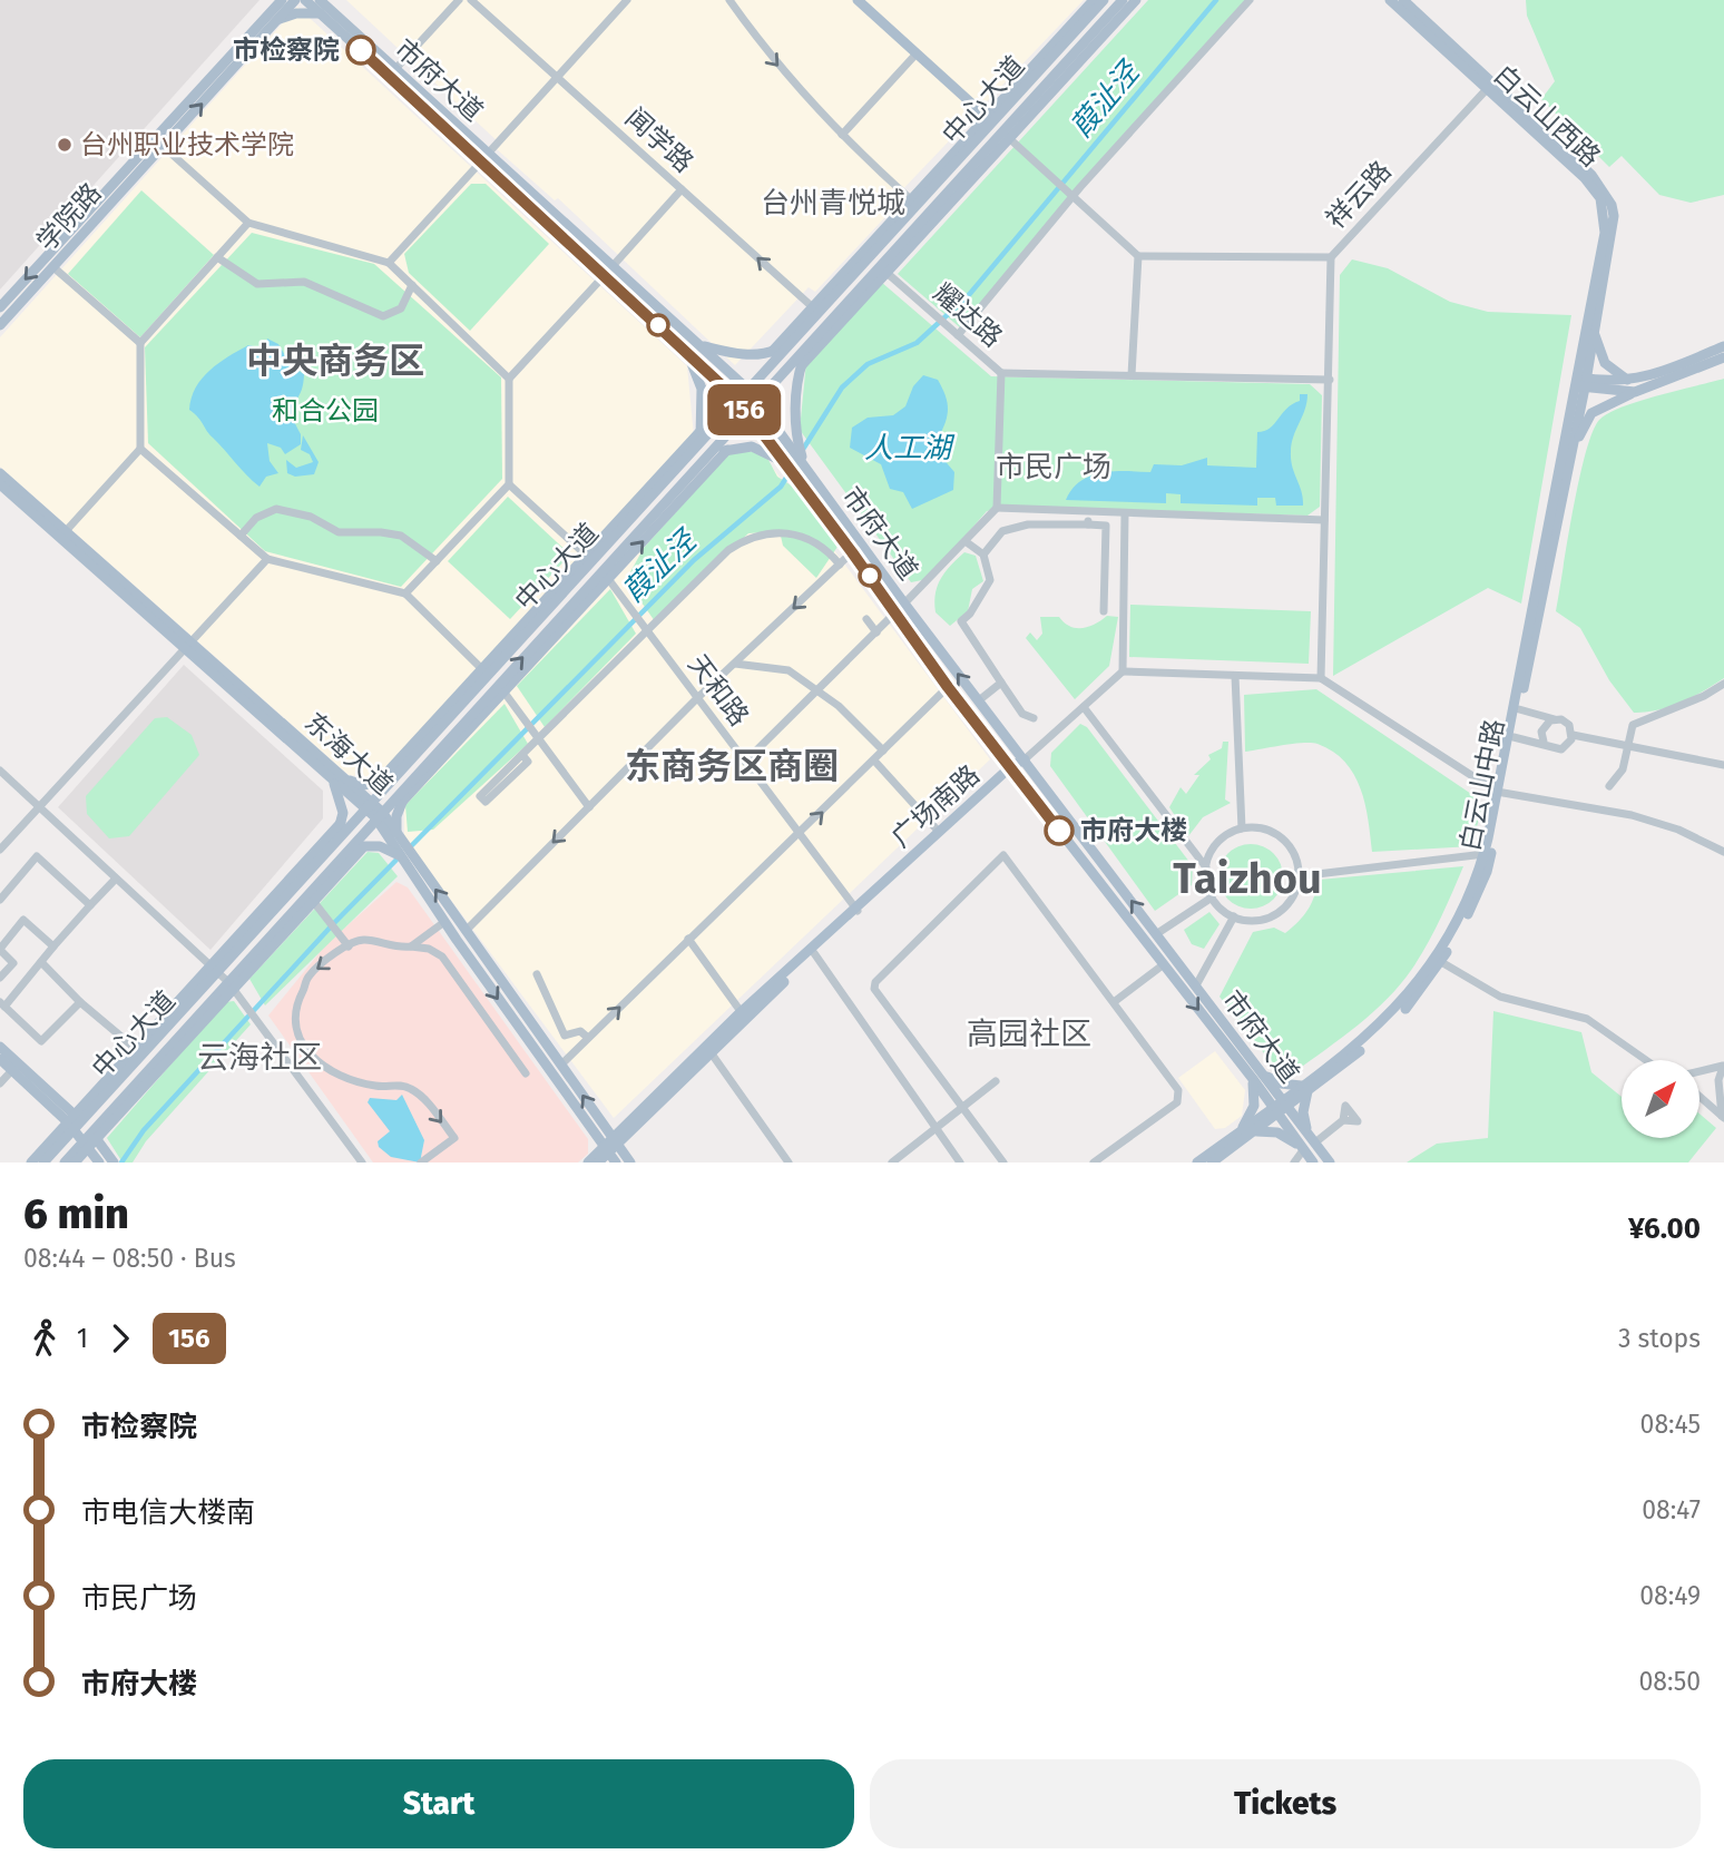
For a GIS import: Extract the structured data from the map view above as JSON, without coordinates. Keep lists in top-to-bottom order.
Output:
{
  "streets": {
    "main road": [
      "市府大道",
      "中心大道",
      "白云山西路",
      "学院路",
      "东海大道",
      "白云山中路",
      "广场南路"
    ],
    "street": [
      "闻学路",
      "祥云路",
      "耀达路",
      "天和路"
    ]
  },
  "crossings": [
    ["市府大道", "中心大道"],
    ["市府大道", "白云山中路"],
    ["市府大道", "广场南路"],
    ["中心大道", "闻学路"],
    ["中心大道", "耀达路"],
    ["中心大道", "天和路"],
    ["中心大道", "东海大道"],
    ["白云山西路", "祥云路"],
    ["白云山西路", "白云山中路"],
    ["天和路", "广场南路"],
    ["东海大道", "广场南路"]
  ],
  "one_way": ["闻学路"],
  "districts": [
    "台州青悦城",
    "中央商务区",
    "市民广场",
    "东商务区商圈",
    "Taizhou",
    "高园社区",
    "云海社区"
  ],
  "water": ["葭沚泾", "人工湖"],
  "parks": ["和合公园"],
  "places": ["市检察院", "台州职业技术学院", "市府大楼"],
  "lines": ["bus line 156"],
  "north": "top right",
  "page": {
    "on_map": "156",
    "heading": ["6 min", "08:44 – 08:50 · Bus", "¥6.00"],
    "legs": ["1", "156", "3 stops"],
    "list": [
      {
        "name": "市检察院",
        "value": "08:45"
      },
      {
        "name": "市电信大楼南",
        "value": "08:47"
      },
      {
        "name": "市民广场",
        "value": "08:49"
      },
      {
        "name": "市府大楼",
        "value": "08:50"
      }
    ],
    "buttons": ["Start", "Tickets"]
  }
}
